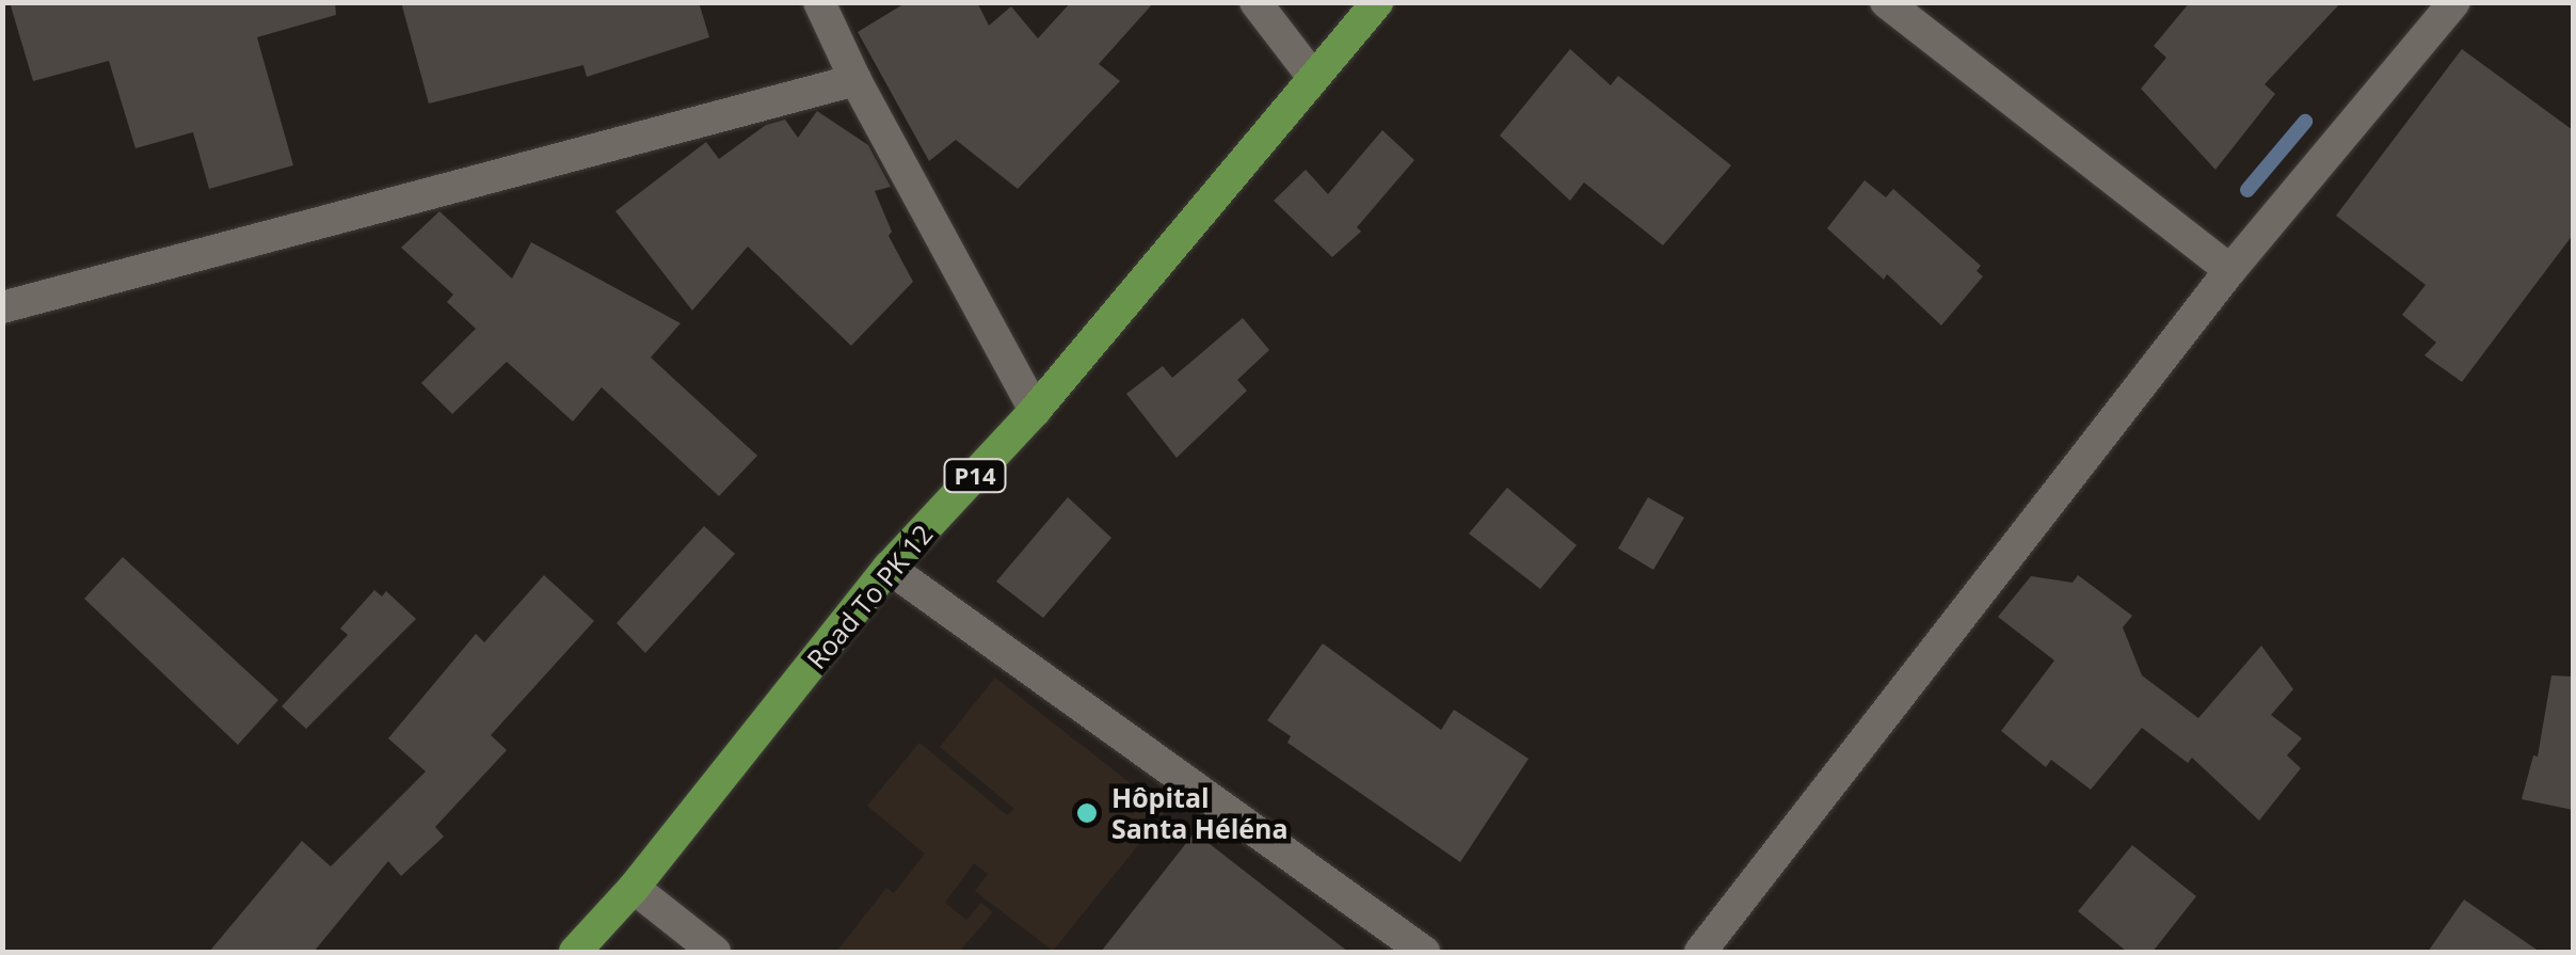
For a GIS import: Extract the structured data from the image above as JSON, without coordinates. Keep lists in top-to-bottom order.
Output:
{
  "streets": {
    "main road": ["P14", "Road To PK 12"]
  },
  "places": ["Hôpital Santa Héléna"]
}
